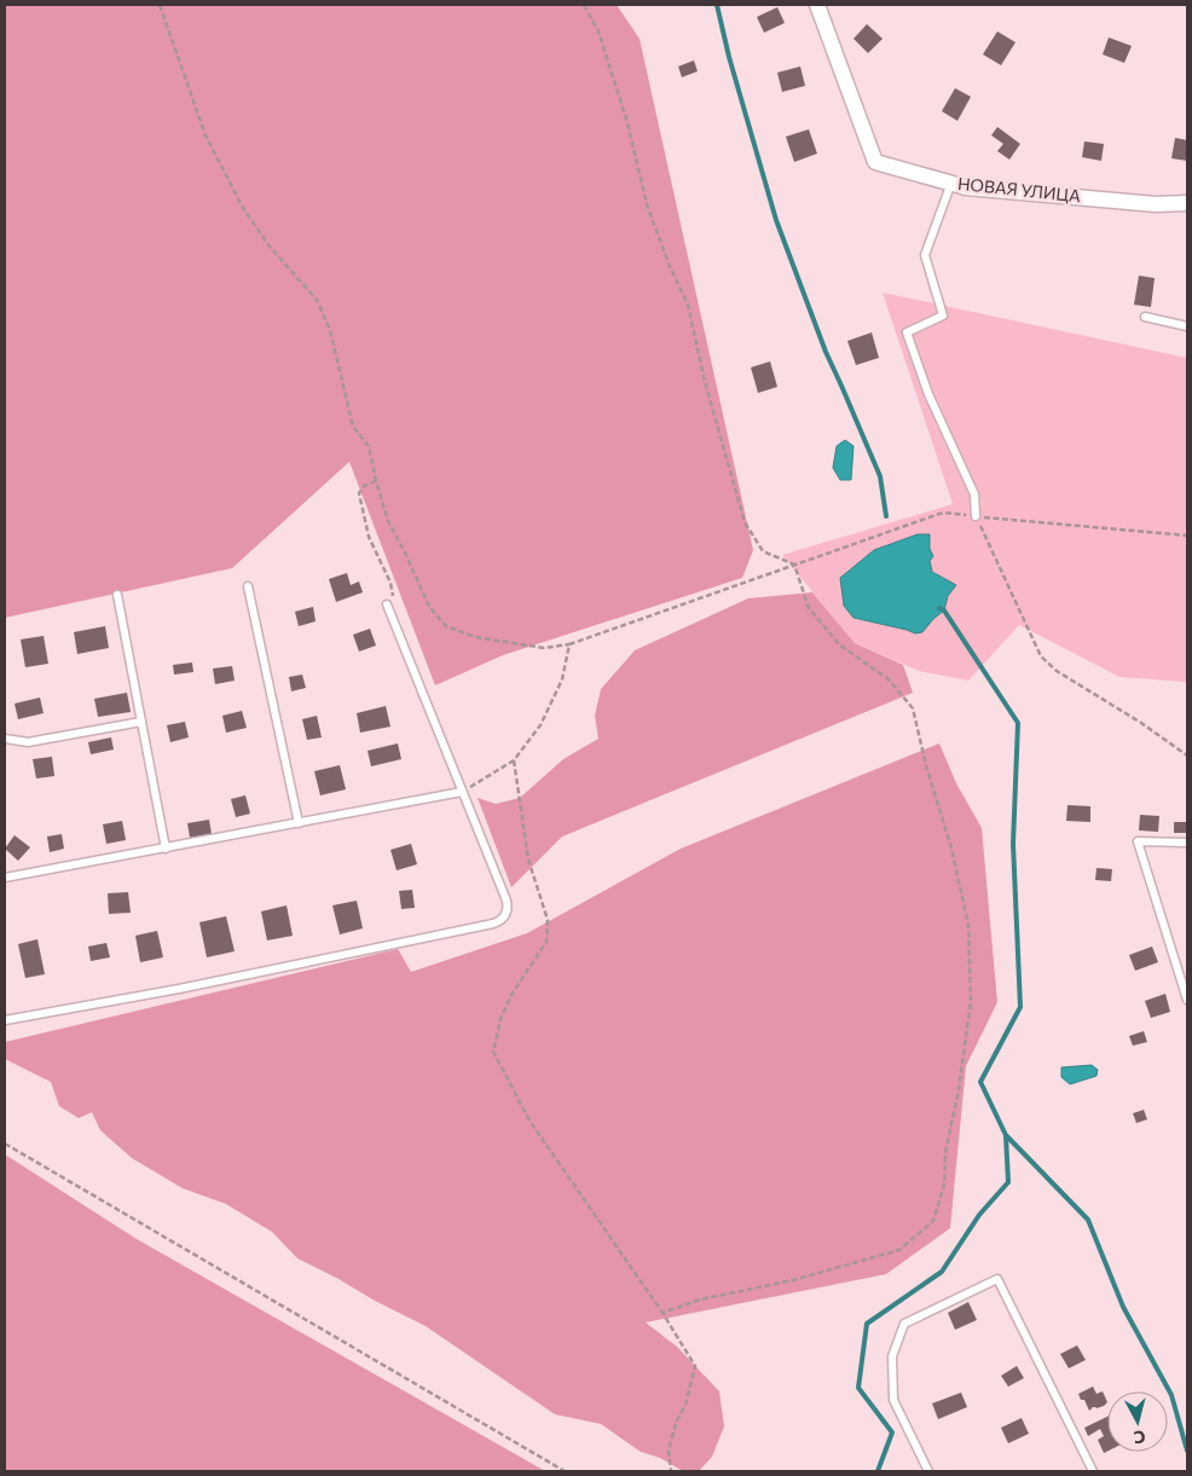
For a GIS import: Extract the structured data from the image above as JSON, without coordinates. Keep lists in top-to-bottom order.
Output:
{
  "streets": {
    "street": ["НОВАЯ УЛИЦА"]
  },
  "north": "bottom"
}
